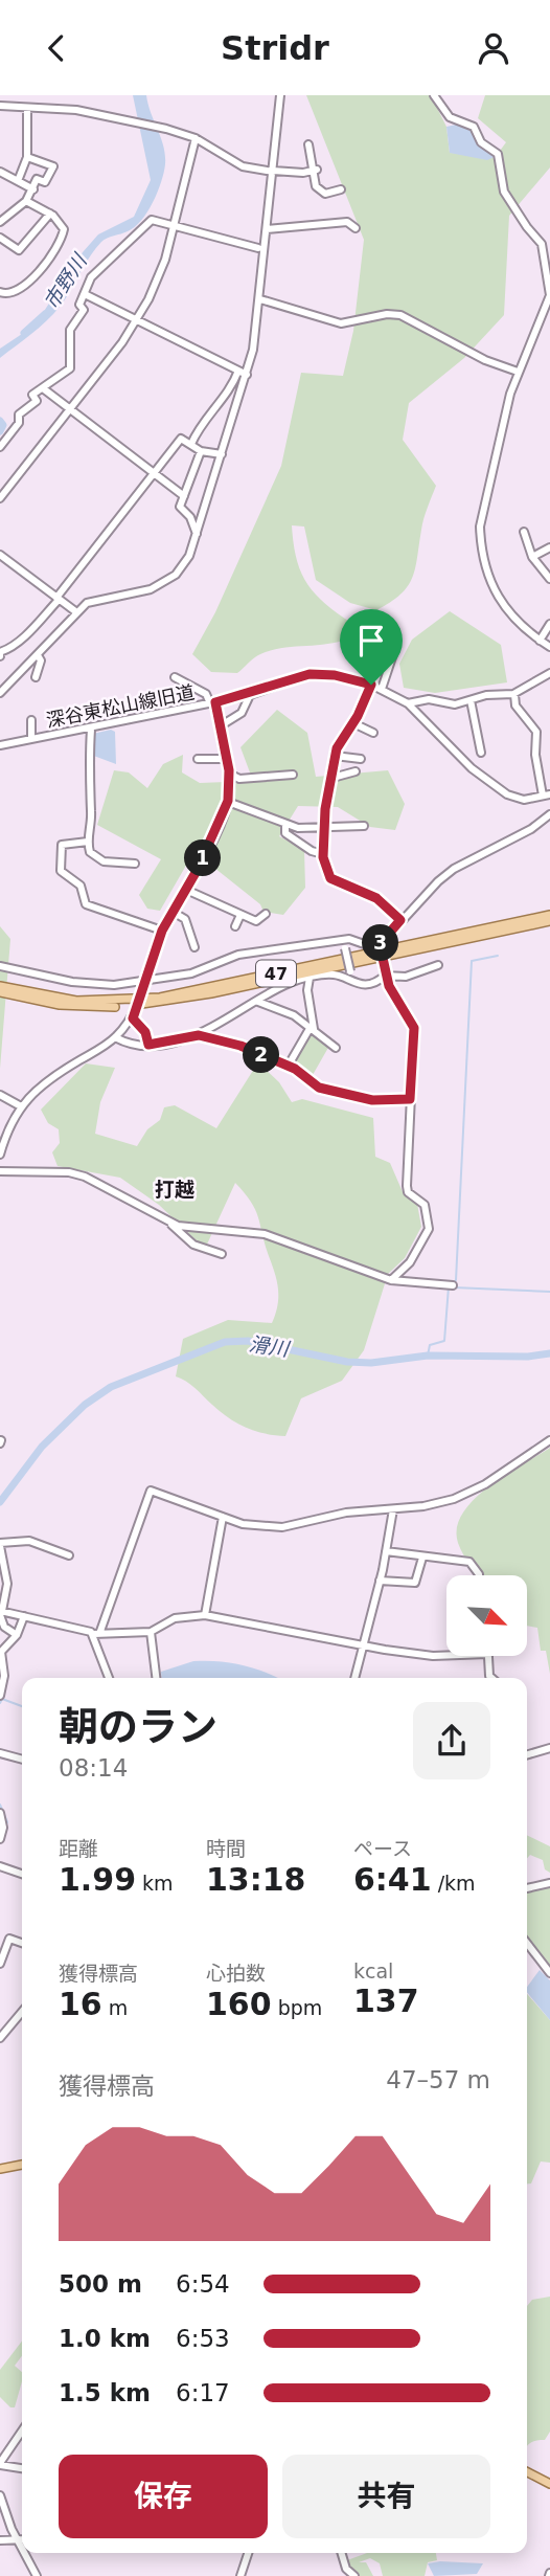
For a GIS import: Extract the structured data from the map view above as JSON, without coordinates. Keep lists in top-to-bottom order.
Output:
{
  "streets": {
    "main road": ["47"],
    "street": ["深谷東松山線旧道"]
  },
  "districts": ["打越"],
  "water": ["市野川", "滑川"],
  "north": "bottom right",
  "page": {
    "header": "Stridr",
    "pins": ["1", "3", "2"],
    "heading": ["朝のラン", "08:14"],
    "stats": [
      ["距離", "1.99 km"],
      ["時間", "13:18"],
      ["ペース", "6:41 /km"],
      ["獲得標高", "16 m"],
      ["心拍数", "160 bpm"],
      ["kcal", "137"]
    ],
    "chart": ["獲得標高", "47–57 m"],
    "list": [
      {
        "name": "500 m",
        "note": "6:54"
      },
      {
        "name": "1.0 km",
        "note": "6:53"
      },
      {
        "name": "1.5 km",
        "note": "6:17"
      }
    ],
    "buttons": ["保存", "共有"]
  }
}
